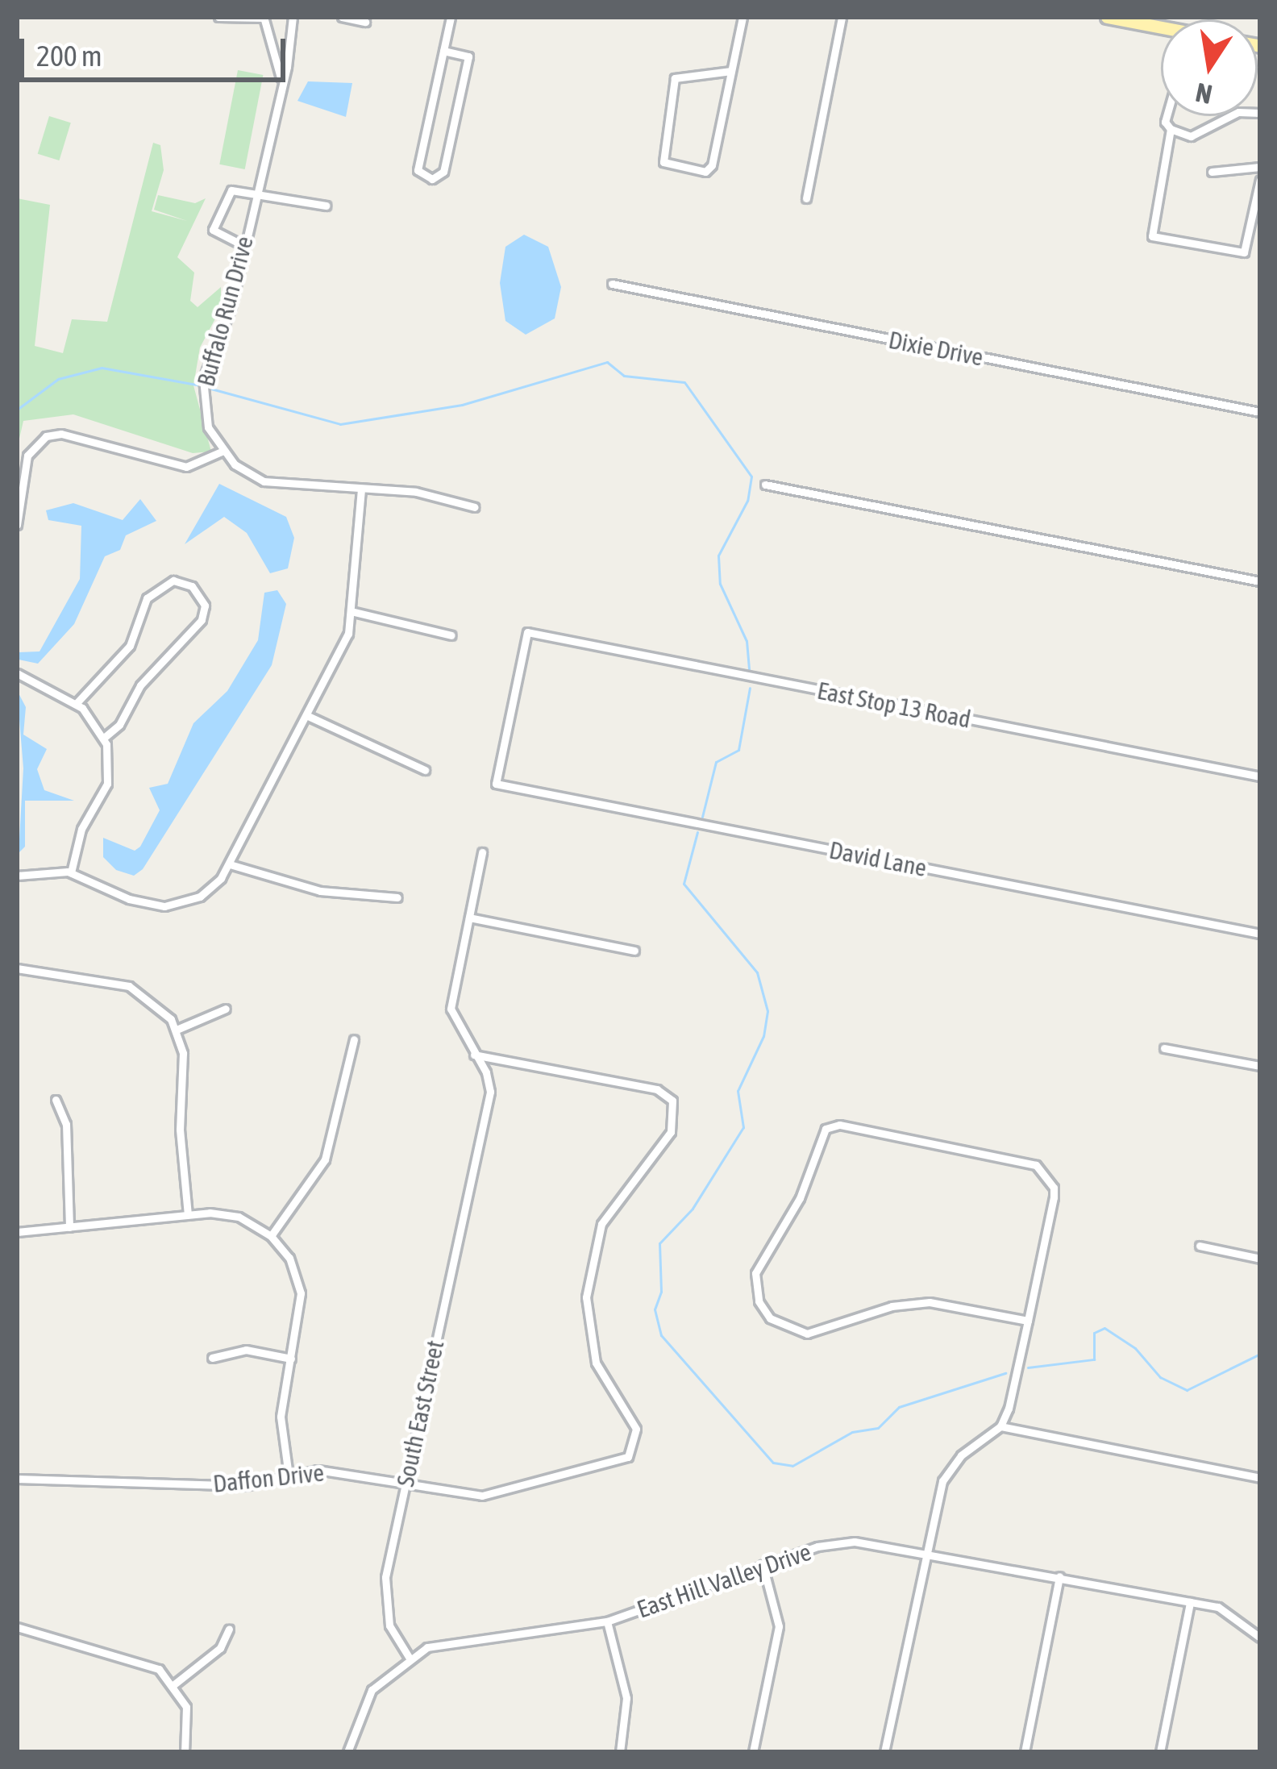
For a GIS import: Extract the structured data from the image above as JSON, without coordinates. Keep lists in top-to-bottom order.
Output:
{
  "streets": {
    "street": [
      "Buffalo Run Drive",
      "Dixie Drive",
      "East Stop 13 Road",
      "David Lane",
      "South East Street",
      "Daffon Drive",
      "East Hill Valley Drive"
    ]
  },
  "crossings": [
    ["East Stop 13 Road", "David Lane"],
    ["South East Street", "Daffon Drive"],
    ["South East Street", "East Hill Valley Drive"]
  ],
  "scale_bar": "200 m",
  "north": "bottom"
}
